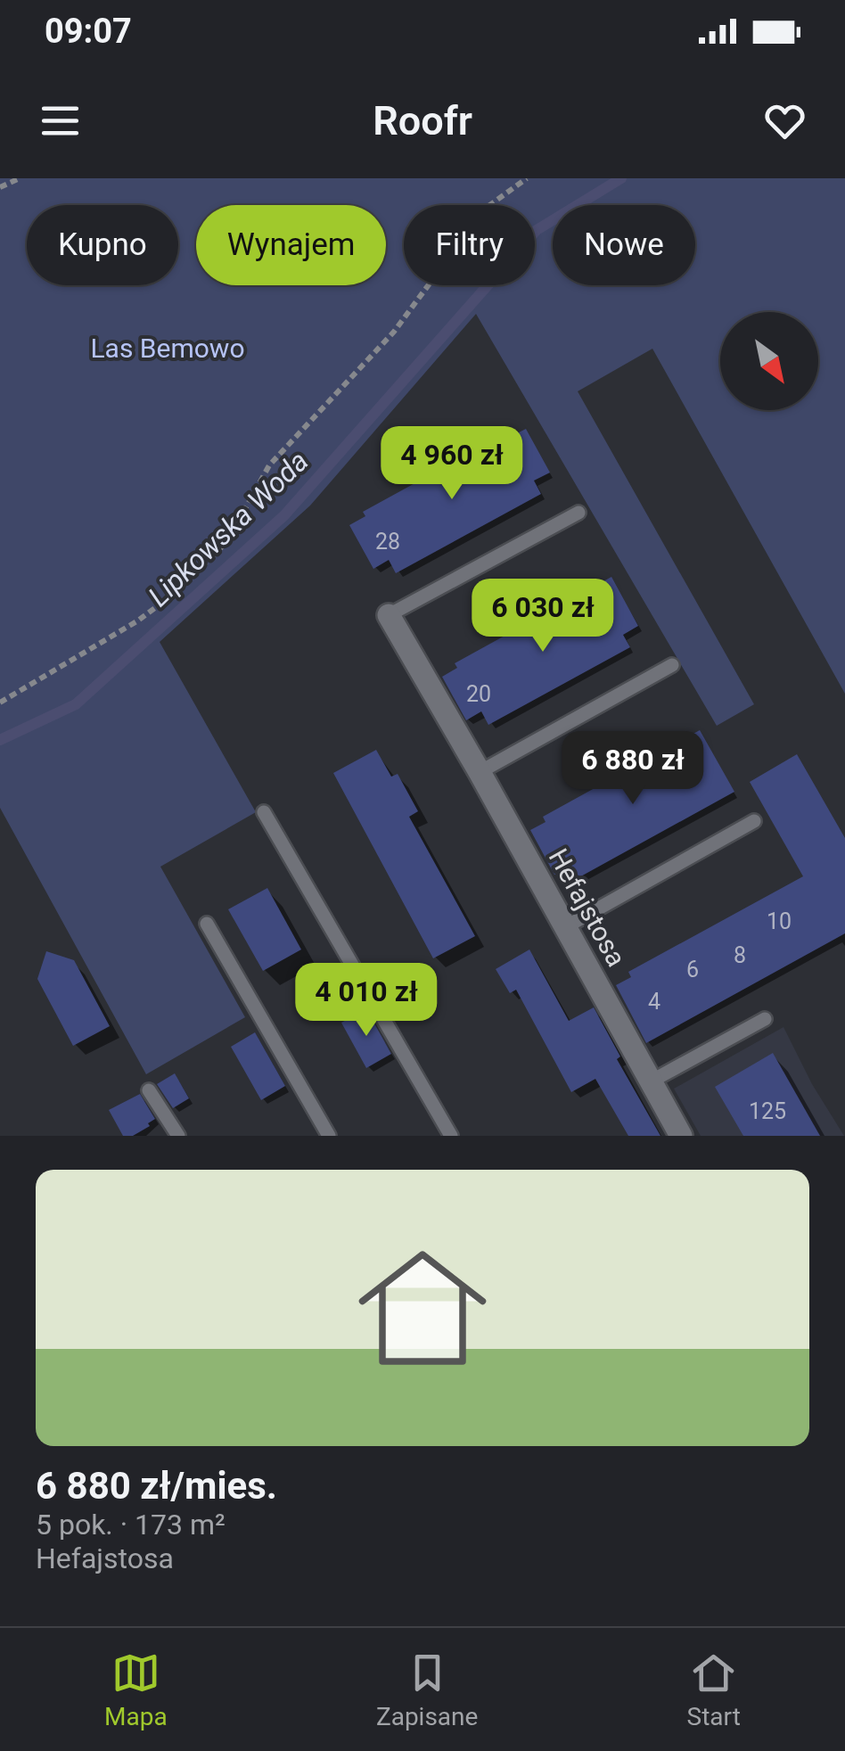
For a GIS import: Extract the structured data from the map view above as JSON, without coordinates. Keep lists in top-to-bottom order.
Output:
{
  "streets": {
    "street": ["Hefajstosa"]
  },
  "water": ["Lipkowska Woda"],
  "parks": ["Las Bemowo"],
  "house_numbers": [
    "28",
    "20",
    "10",
    "8",
    "6",
    "4",
    "125"
  ],
  "north": "bottom right",
  "page": {
    "status": "09:07",
    "header": "Roofr",
    "chip": [
      "Kupno",
      "Wynajem",
      "Filtry",
      "Nowe"
    ],
    "price": [
      "4 960 zł",
      "6 030 zł",
      "6 880 zł",
      "4 010 zł"
    ],
    "list": [
      {
        "name": "6 880 zł/mies.",
        "note": "5 pok. · 173 m² · Hefajstosa"
      }
    ],
    "tabs": ["Mapa", "Zapisane", "Start"]
  }
}
